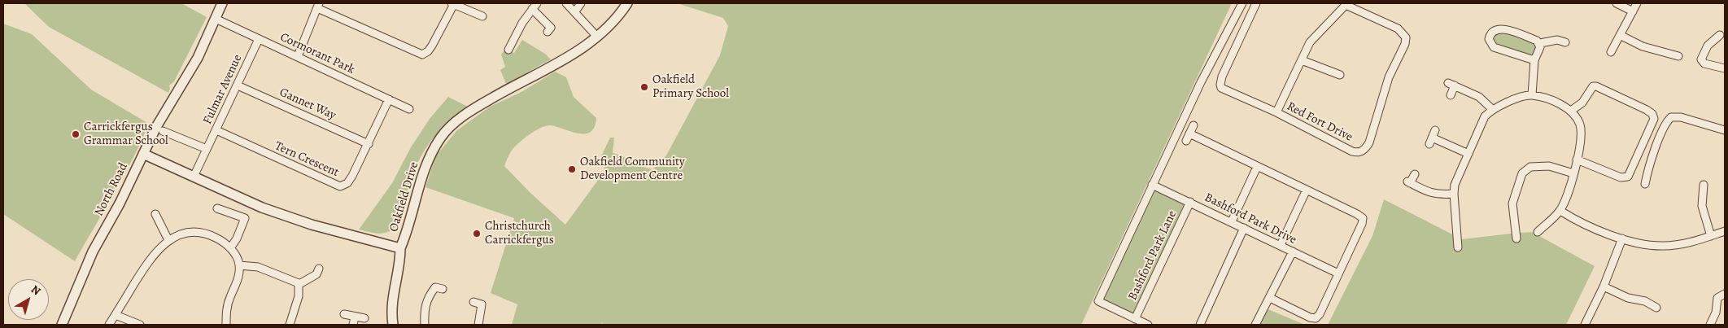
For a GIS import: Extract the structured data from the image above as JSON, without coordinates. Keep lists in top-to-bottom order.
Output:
{
  "streets": {
    "street": [
      "Cormorant Park",
      "Fulmar Avenue",
      "Gannet Way",
      "Red Fort Drive",
      "Tern Crescent",
      "North Road",
      "Oakfield Drive",
      "Bashford Park Drive",
      "Bashford Park Lane"
    ]
  },
  "crossings": [
    ["Cormorant Park", "Fulmar Avenue"],
    ["Cormorant Park", "Tern Crescent"],
    ["Cormorant Park", "North Road"],
    ["Fulmar Avenue", "Gannet Way"],
    ["Fulmar Avenue", "Tern Crescent"],
    ["Fulmar Avenue", "Oakfield Drive"],
    ["Gannet Way", "Tern Crescent"],
    ["North Road", "Oakfield Drive"],
    ["Bashford Park Drive", "Bashford Park Lane"]
  ],
  "places": [
    "Oakfield Primary School",
    "Carrickfergus Grammar School",
    "Oakfield Community Development Centre",
    "Christchurch Carrickfergus"
  ],
  "north": "top right"
}
